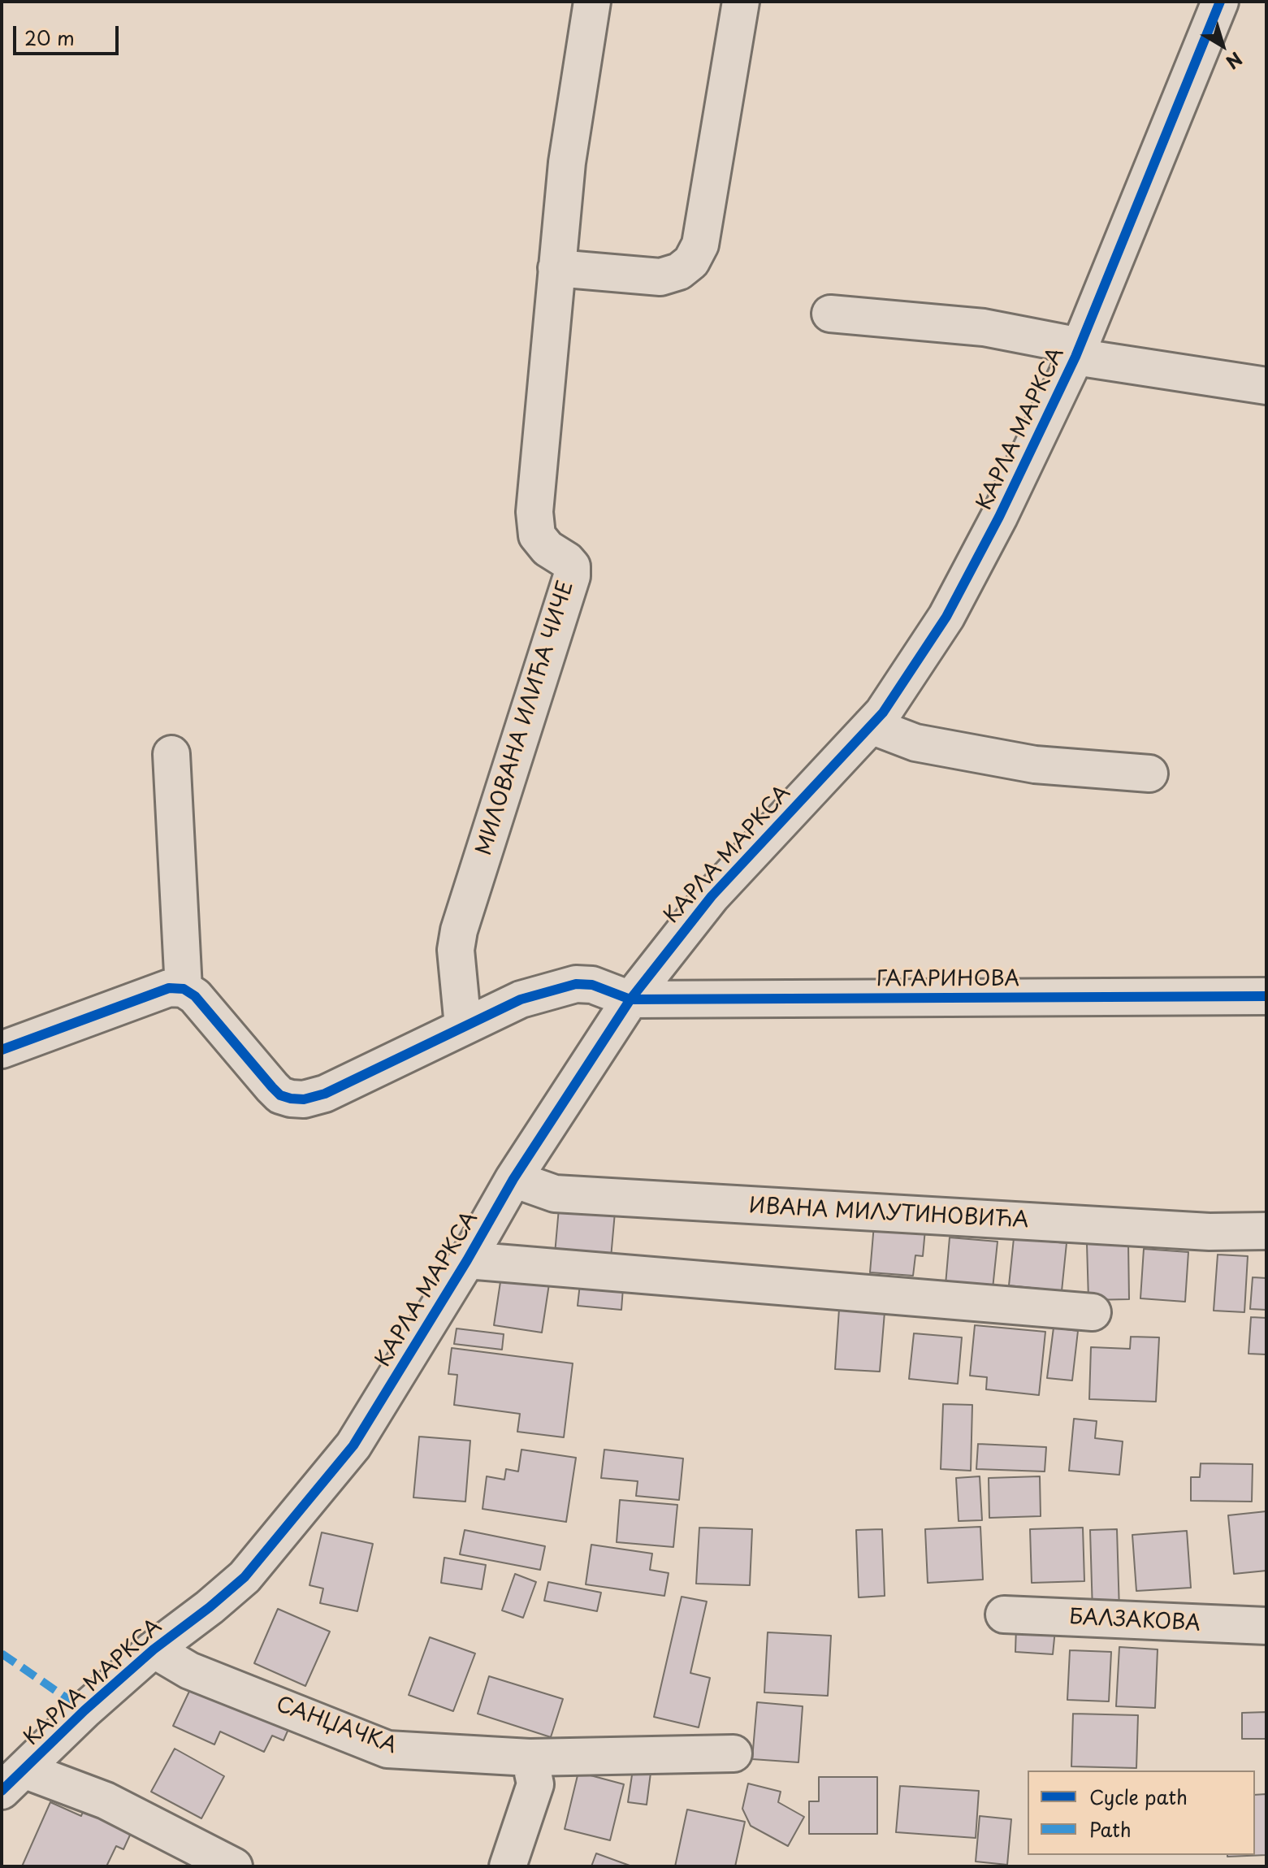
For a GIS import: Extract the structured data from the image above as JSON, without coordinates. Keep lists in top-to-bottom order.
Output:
{
  "streets": {
    "street": [
      "КАРЛА МАРКСА",
      "МИЛОВАНА ИЛИЋА ЧИЧЕ",
      "ГАГАРИНОВА",
      "ИВАНА МИЛУТИНОВИЋА",
      "БАЛЗАКОВА",
      "САНЏАЧКА"
    ]
  },
  "crossings": [
    ["КАРЛА МАРКСА", "ГАГАРИНОВА"],
    ["КАРЛА МАРКСА", "ИВАНА МИЛУТИНОВИЋА"],
    ["КАРЛА МАРКСА", "САНЏАЧКА"]
  ],
  "legend": ["Cycle path", "Path"],
  "scale_bar": "20 m",
  "north": "bottom right"
}
